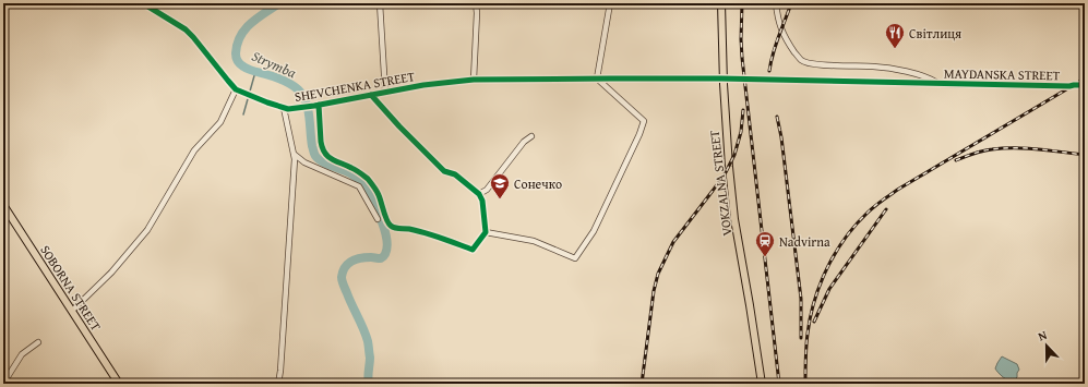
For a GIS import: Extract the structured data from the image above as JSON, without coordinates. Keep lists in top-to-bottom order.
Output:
{
  "streets": {
    "main road": ["VOKZALNA STREET", "SOBORNA STREET"],
    "street": ["MAYDANSKA STREET", "SHEVCHENKA STREET"]
  },
  "crossings": [
    ["MAYDANSKA STREET", "SHEVCHENKA STREET"]
  ],
  "water": ["Strymba"],
  "places": {
    "restaurant": ["Світлиця"],
    "school or university": ["Сонечко"],
    "station": ["Nadvirna"]
  },
  "north": "top"
}
